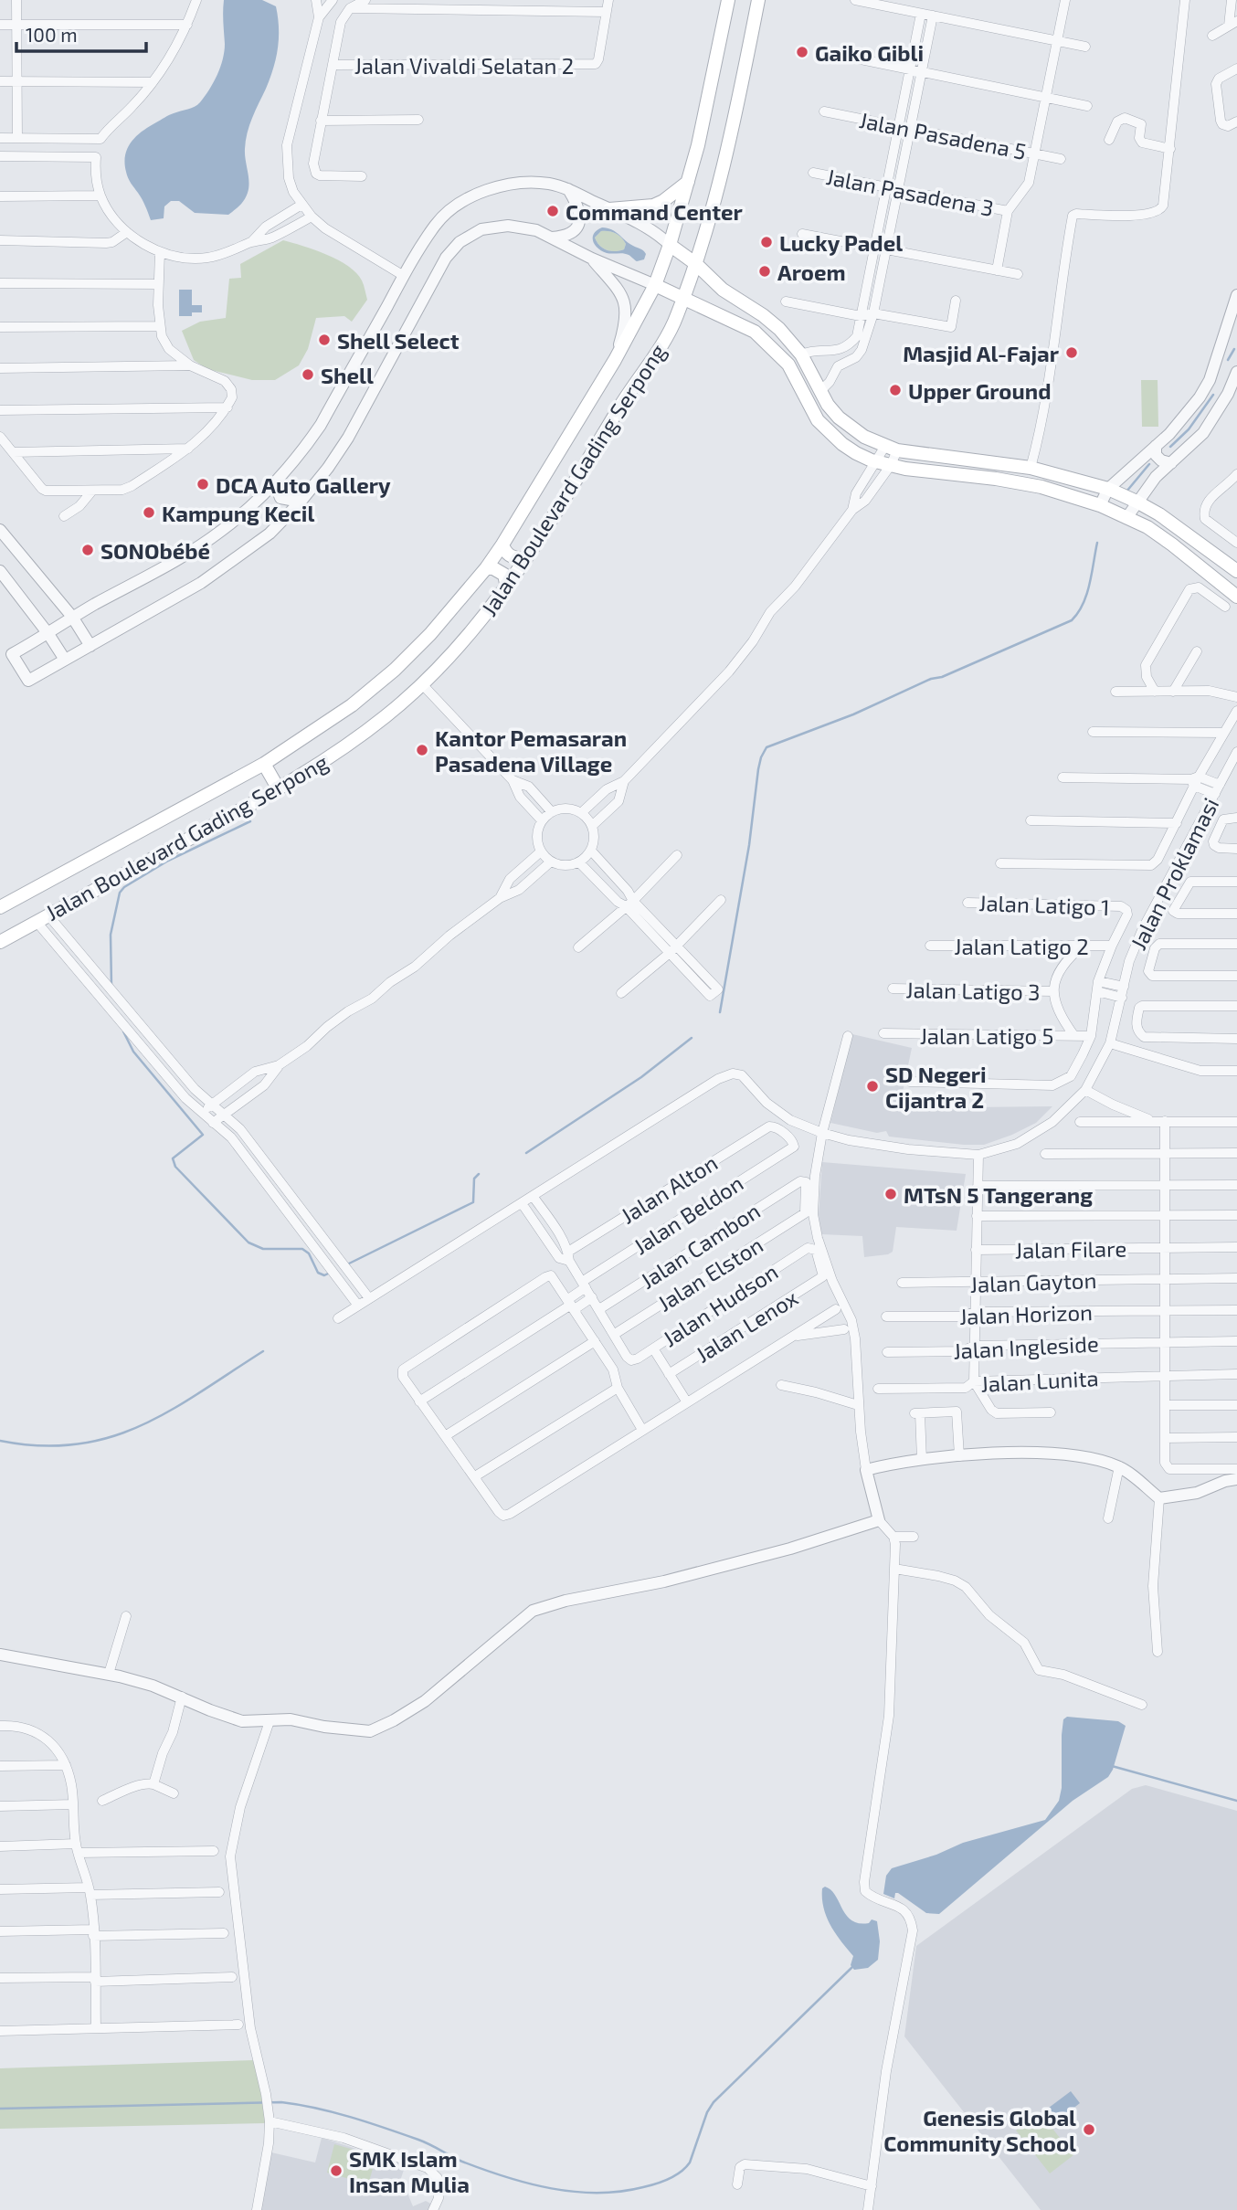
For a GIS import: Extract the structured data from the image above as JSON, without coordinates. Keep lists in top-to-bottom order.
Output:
{
  "streets": {
    "main road": ["Jalan Boulevard Gading Serpong"],
    "street": [
      "Jalan Vivaldi Selatan 2",
      "Jalan Pasadena 5",
      "Jalan Pasadena 3",
      "Jalan Proklamasi",
      "Jalan Latigo 1",
      "Jalan Latigo 2",
      "Jalan Latigo 3",
      "Jalan Latigo 5",
      "Jalan Alton",
      "Jalan Beldon",
      "Jalan Cambon",
      "Jalan Filare",
      "Jalan Elston",
      "Jalan Gayton",
      "Jalan Hudson",
      "Jalan Horizon",
      "Jalan Lenox",
      "Jalan Ingleside",
      "Jalan Lunita"
    ]
  },
  "crossings": [
    ["Jalan Latigo 1", "Jalan Latigo 2"],
    ["Jalan Alton", "Jalan Beldon"],
    ["Jalan Cambon", "Jalan Elston"],
    ["Jalan Elston", "Jalan Hudson"],
    ["Jalan Hudson", "Jalan Lenox"]
  ],
  "places": [
    "Gaiko Gibli",
    "Command Center",
    "Lucky Padel",
    "Aroem",
    "Shell Select",
    "Masjid Al-Fajar",
    "Shell",
    "Upper Ground",
    "DCA Auto Gallery",
    "Kampung Kecil",
    "SONObébé",
    "Kantor Pemasaran Pasadena Village",
    "SD Negeri Cijantra 2",
    "MTsN 5 Tangerang",
    "Genesis Global Community School",
    "SMK Islam Insan Mulia"
  ],
  "scale_bar": "100 m"
}
